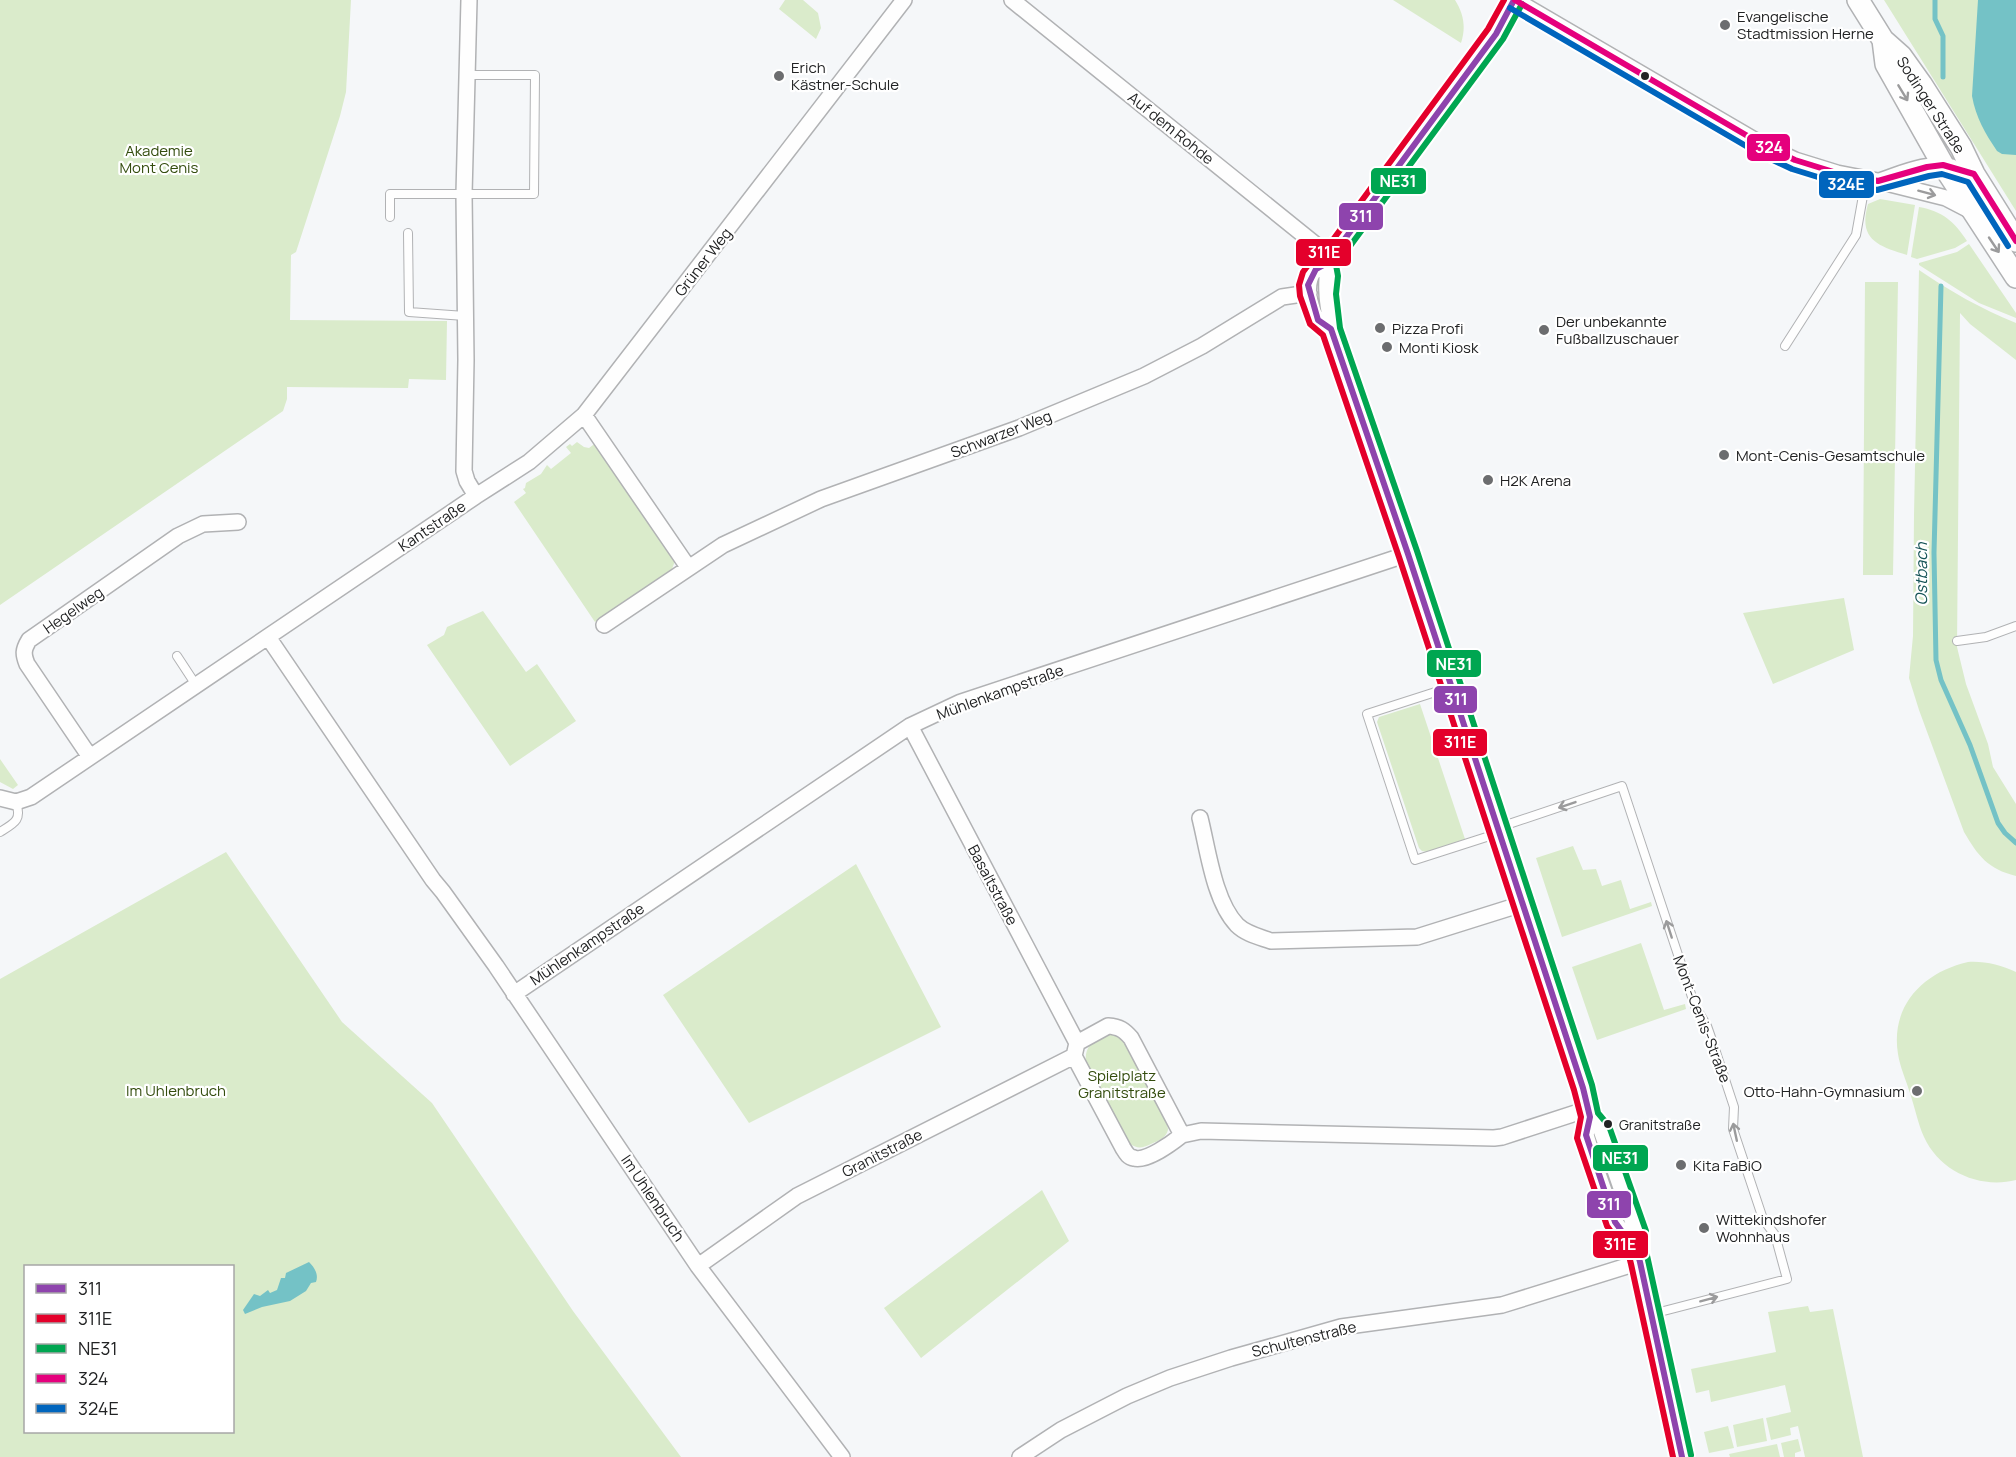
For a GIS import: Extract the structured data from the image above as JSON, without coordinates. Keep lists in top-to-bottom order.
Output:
{
  "streets": {
    "main road": ["Sodinger Straße"],
    "street": [
      "Auf dem Rohde",
      "Grüner Weg",
      "Schwarzer Weg",
      "Kantstraße",
      "Hegelweg",
      "Mühlenkampstraße",
      "Basaltstraße",
      "Granitstraße",
      "Im Uhlenbruch",
      "Schultenstraße"
    ],
    "lane": ["Mont-Cenis-Straße"]
  },
  "crossings": [
    ["Grüner Weg", "Kantstraße"],
    ["Kantstraße", "Hegelweg"],
    ["Kantstraße", "Im Uhlenbruch"],
    ["Mühlenkampstraße", "Basaltstraße"],
    ["Mühlenkampstraße", "Im Uhlenbruch"],
    ["Basaltstraße", "Granitstraße"],
    ["Granitstraße", "Im Uhlenbruch"]
  ],
  "water": ["Ostbach"],
  "parks": ["Akademie Mont Cenis", "Spielplatz Granitstraße", "Im Uhlenbruch"],
  "places": [
    "Evangelische Stadtmission Herne",
    "Erich Kästner-Schule",
    "Pizza Profi",
    "Der unbekannte Fußballzuschauer",
    "Monti Kiosk",
    "Mont-Cenis-Gesamtschule",
    "H2K Arena",
    "Otto-Hahn-Gymnasium",
    "Granitstraße",
    "Kita FaBiO",
    "Wittekindshofer Wohnhaus"
  ],
  "lines": [
    "transit line 311",
    "transit line 311E",
    "transit line 324",
    "transit line NE31",
    "transit line 324E"
  ],
  "legend": [
    "311",
    "311E",
    "NE31",
    "324",
    "324E"
  ]
}
